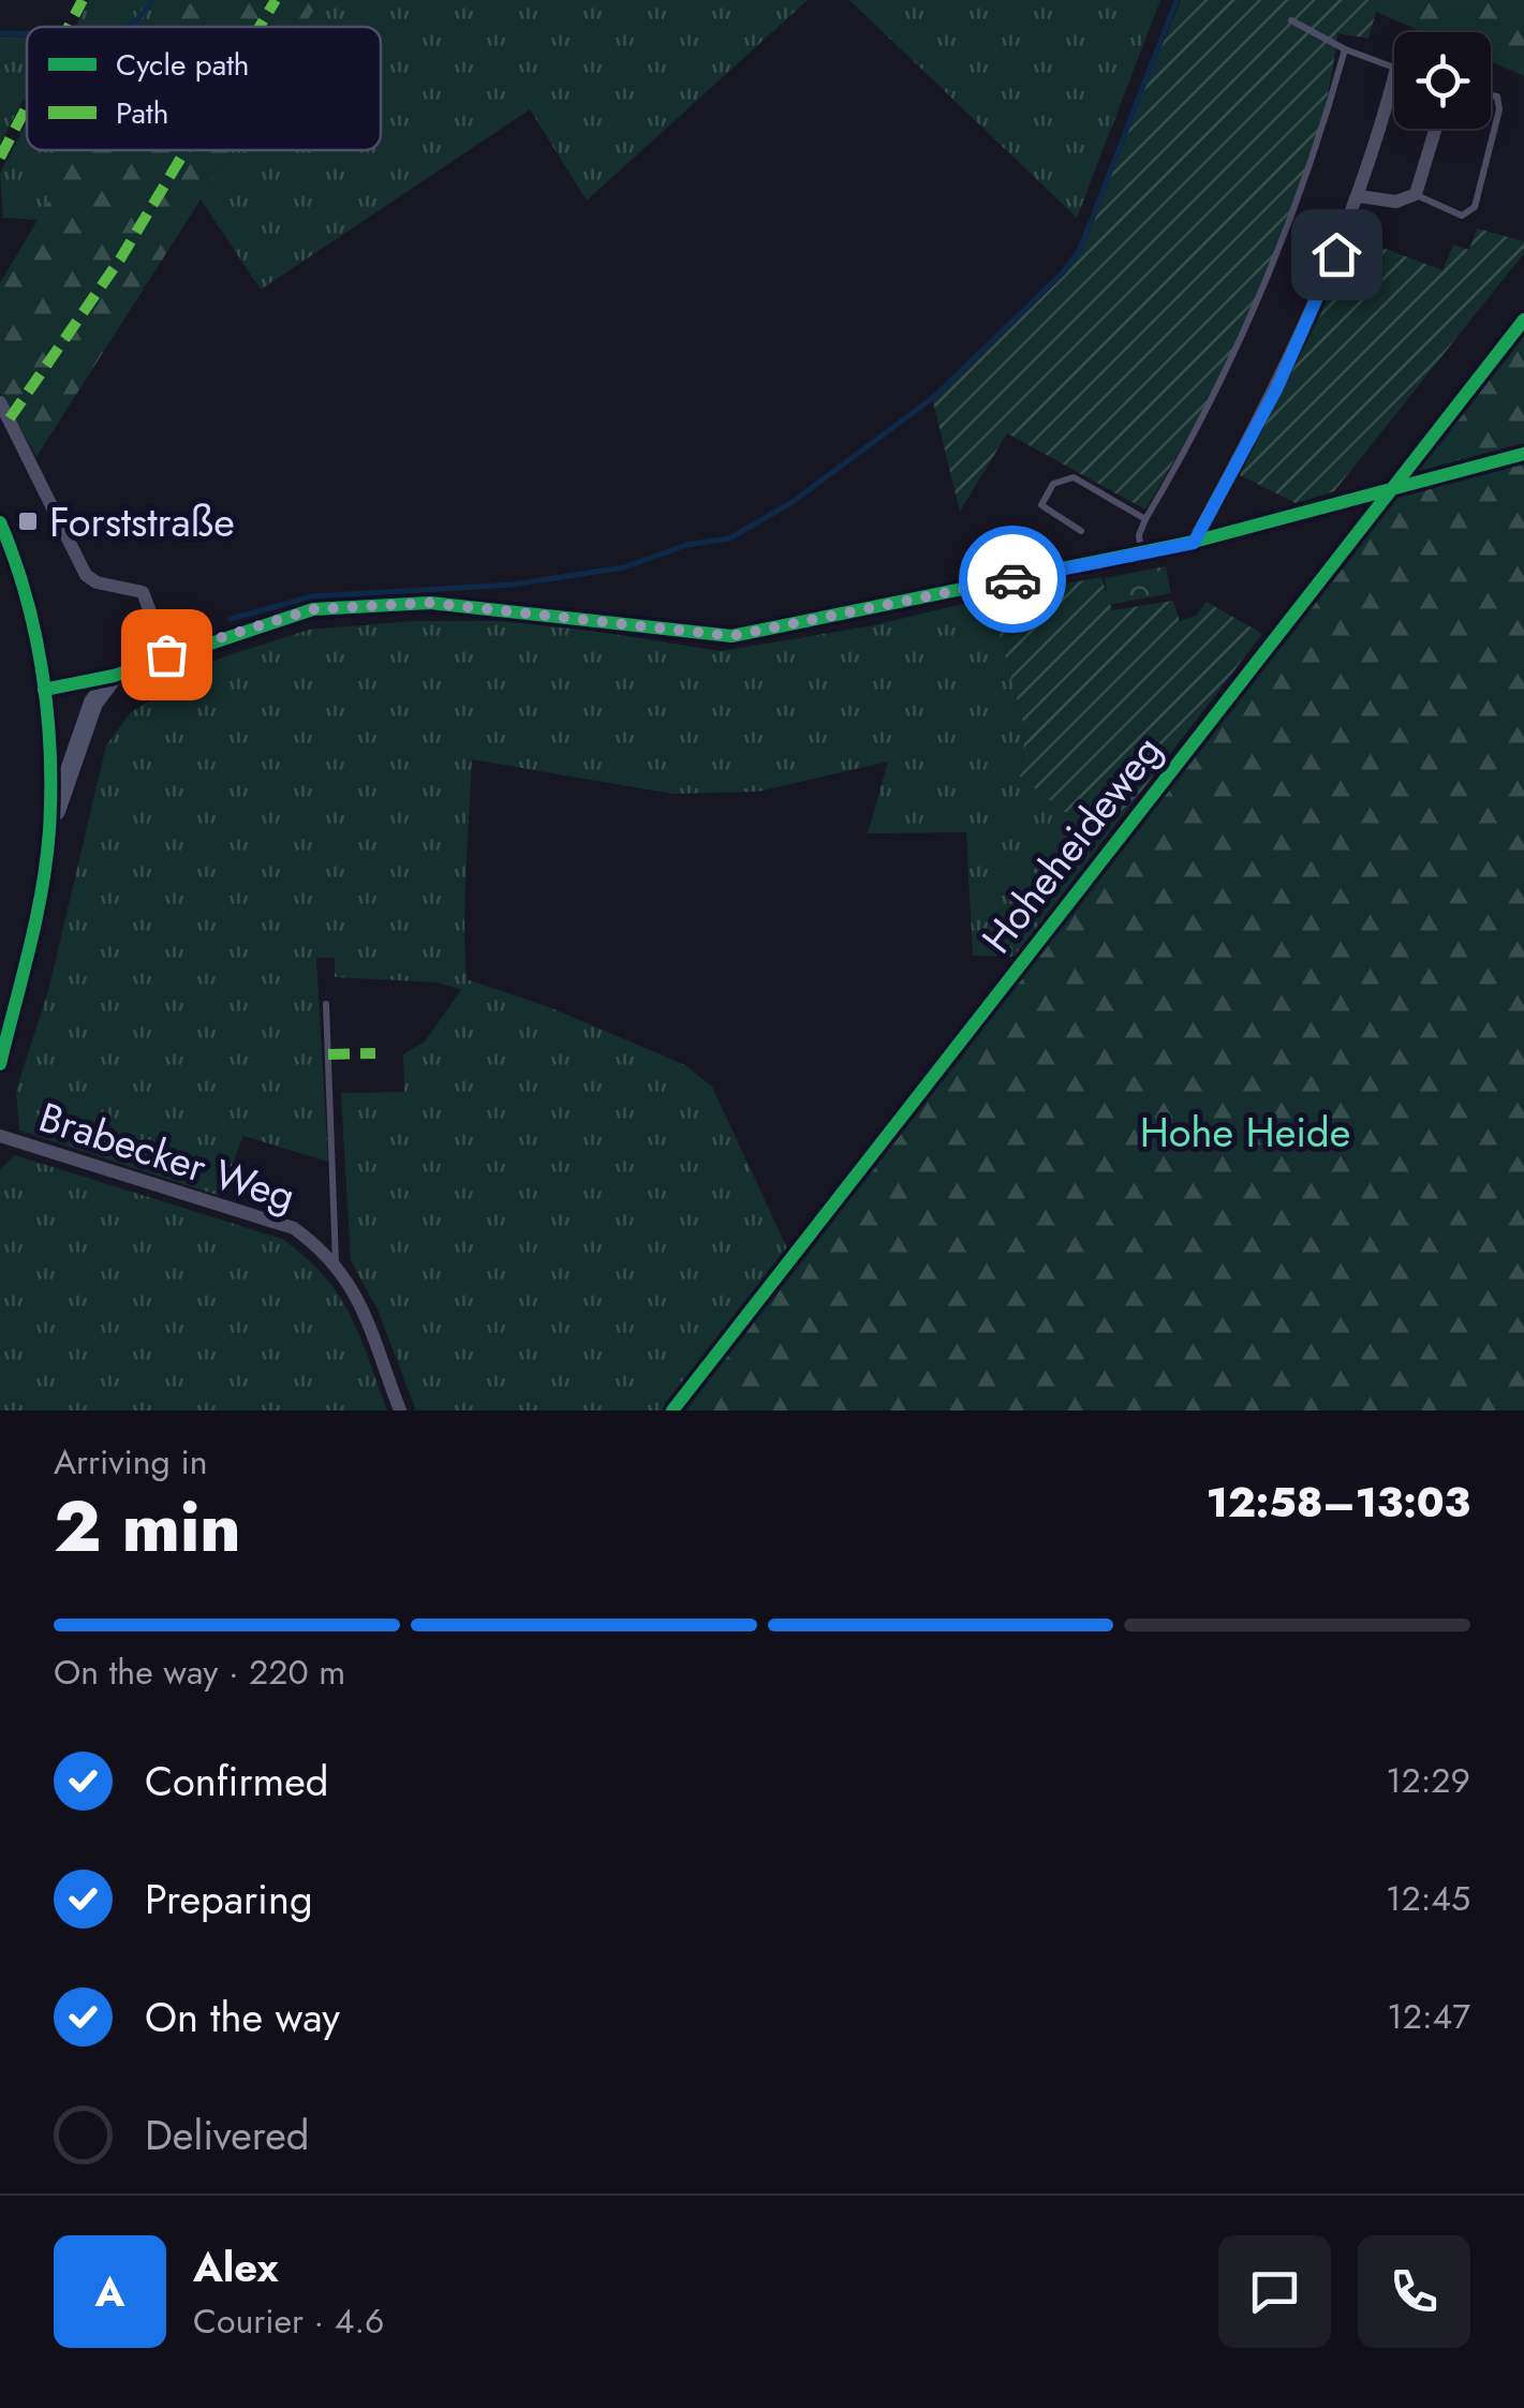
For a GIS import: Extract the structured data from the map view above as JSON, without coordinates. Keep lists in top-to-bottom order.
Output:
{
  "streets": {
    "street": ["Hoheheideweg", "Brabecker Weg"]
  },
  "parks": ["Hohe Heide"],
  "places": {
    "transit": ["Forststraße"]
  },
  "legend": ["Cycle path", "Path"],
  "page": {
    "heading": ["2 min", "Arriving in", "12:58–13:03"],
    "panel": ["Alex", "Courier · 4.6"],
    "bar": "On the way · 220 m",
    "list": [
      ["Confirmed", "12:29"],
      ["Preparing", "12:45"],
      ["On the way", "12:47"],
      "Delivered"
    ],
    "round": "A"
  }
}
